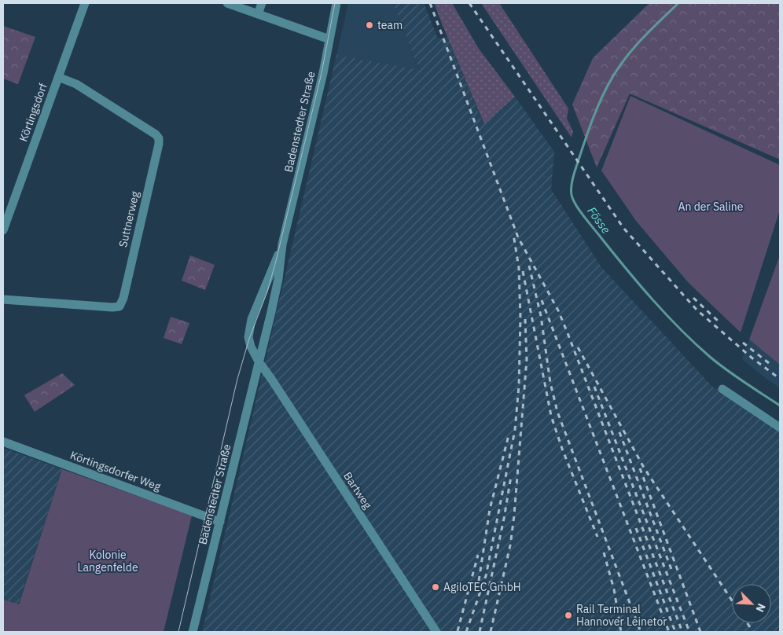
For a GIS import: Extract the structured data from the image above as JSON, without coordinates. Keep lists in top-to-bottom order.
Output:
{
  "streets": {
    "street": [
      "Körtingsdorf",
      "Badenstedter Straße",
      "Suttnerweg",
      "Körtingsdorfer Weg",
      "Bartweg"
    ]
  },
  "crossings": [
    ["Körtingsdorf", "Suttnerweg"],
    ["Badenstedter Straße", "Körtingsdorfer Weg"],
    ["Badenstedter Straße", "Bartweg"]
  ],
  "water": ["Fösse"],
  "parks": ["An der Saline", "Kolonie Langenfelde"],
  "places": ["team", "AgiloTEC GmbH", "Rail Terminal Hannover Leinetor"],
  "north": "bottom right"
}
